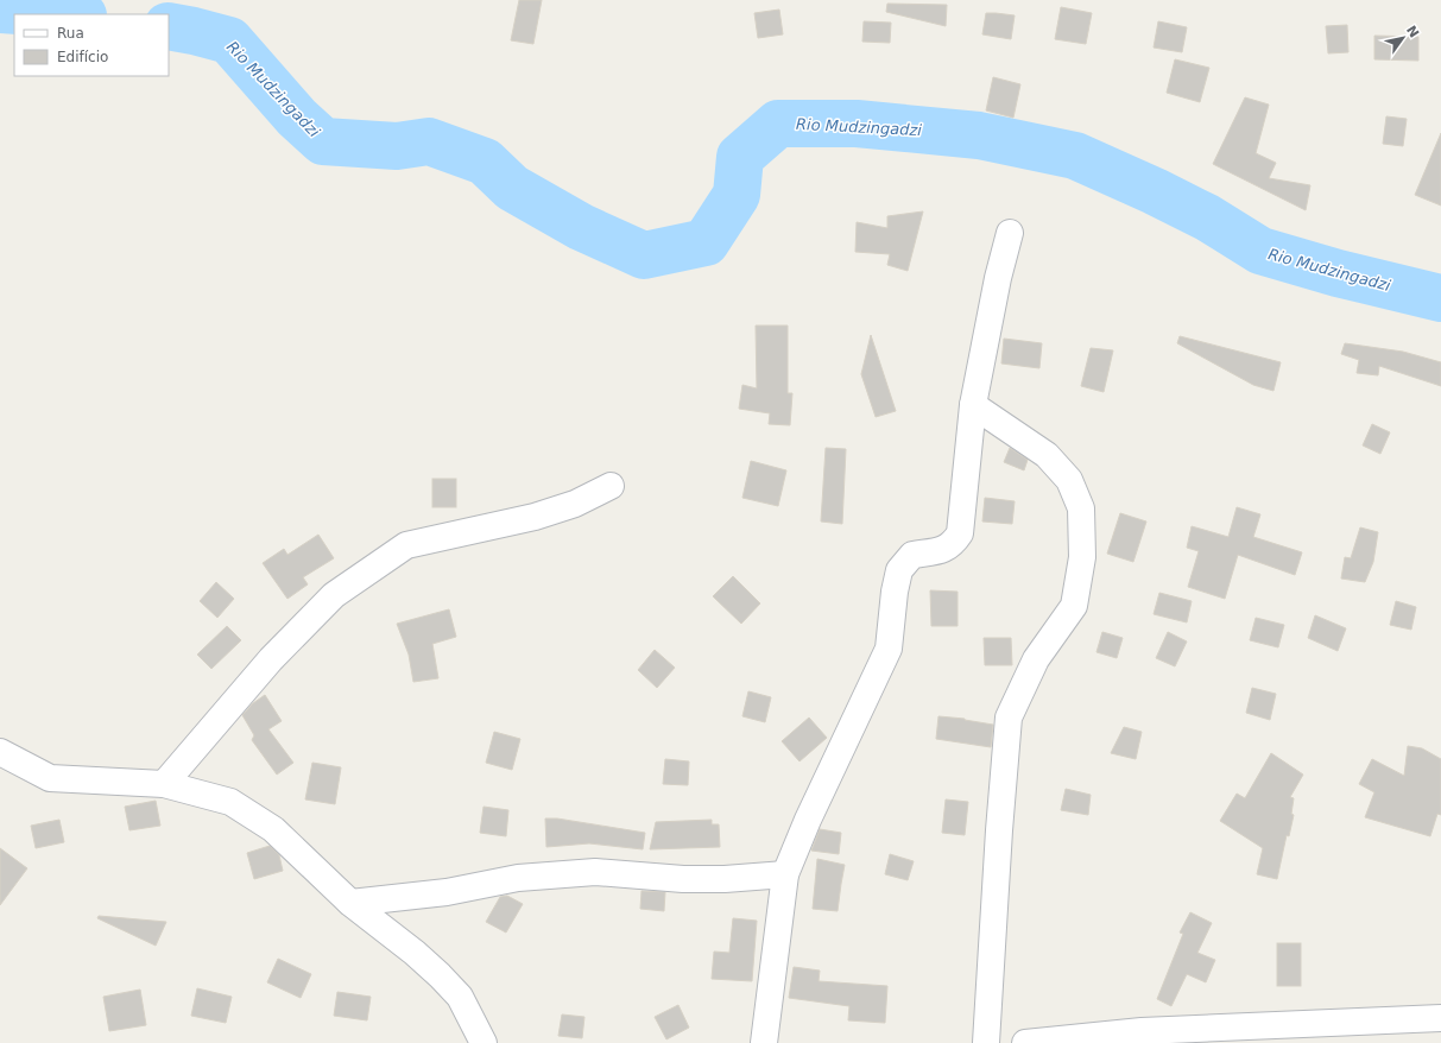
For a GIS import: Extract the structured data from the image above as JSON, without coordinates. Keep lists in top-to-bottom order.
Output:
{
  "water": ["Rio Mudzingadzi"],
  "legend": ["Rua", "Edifício"],
  "north": "top right"
}
